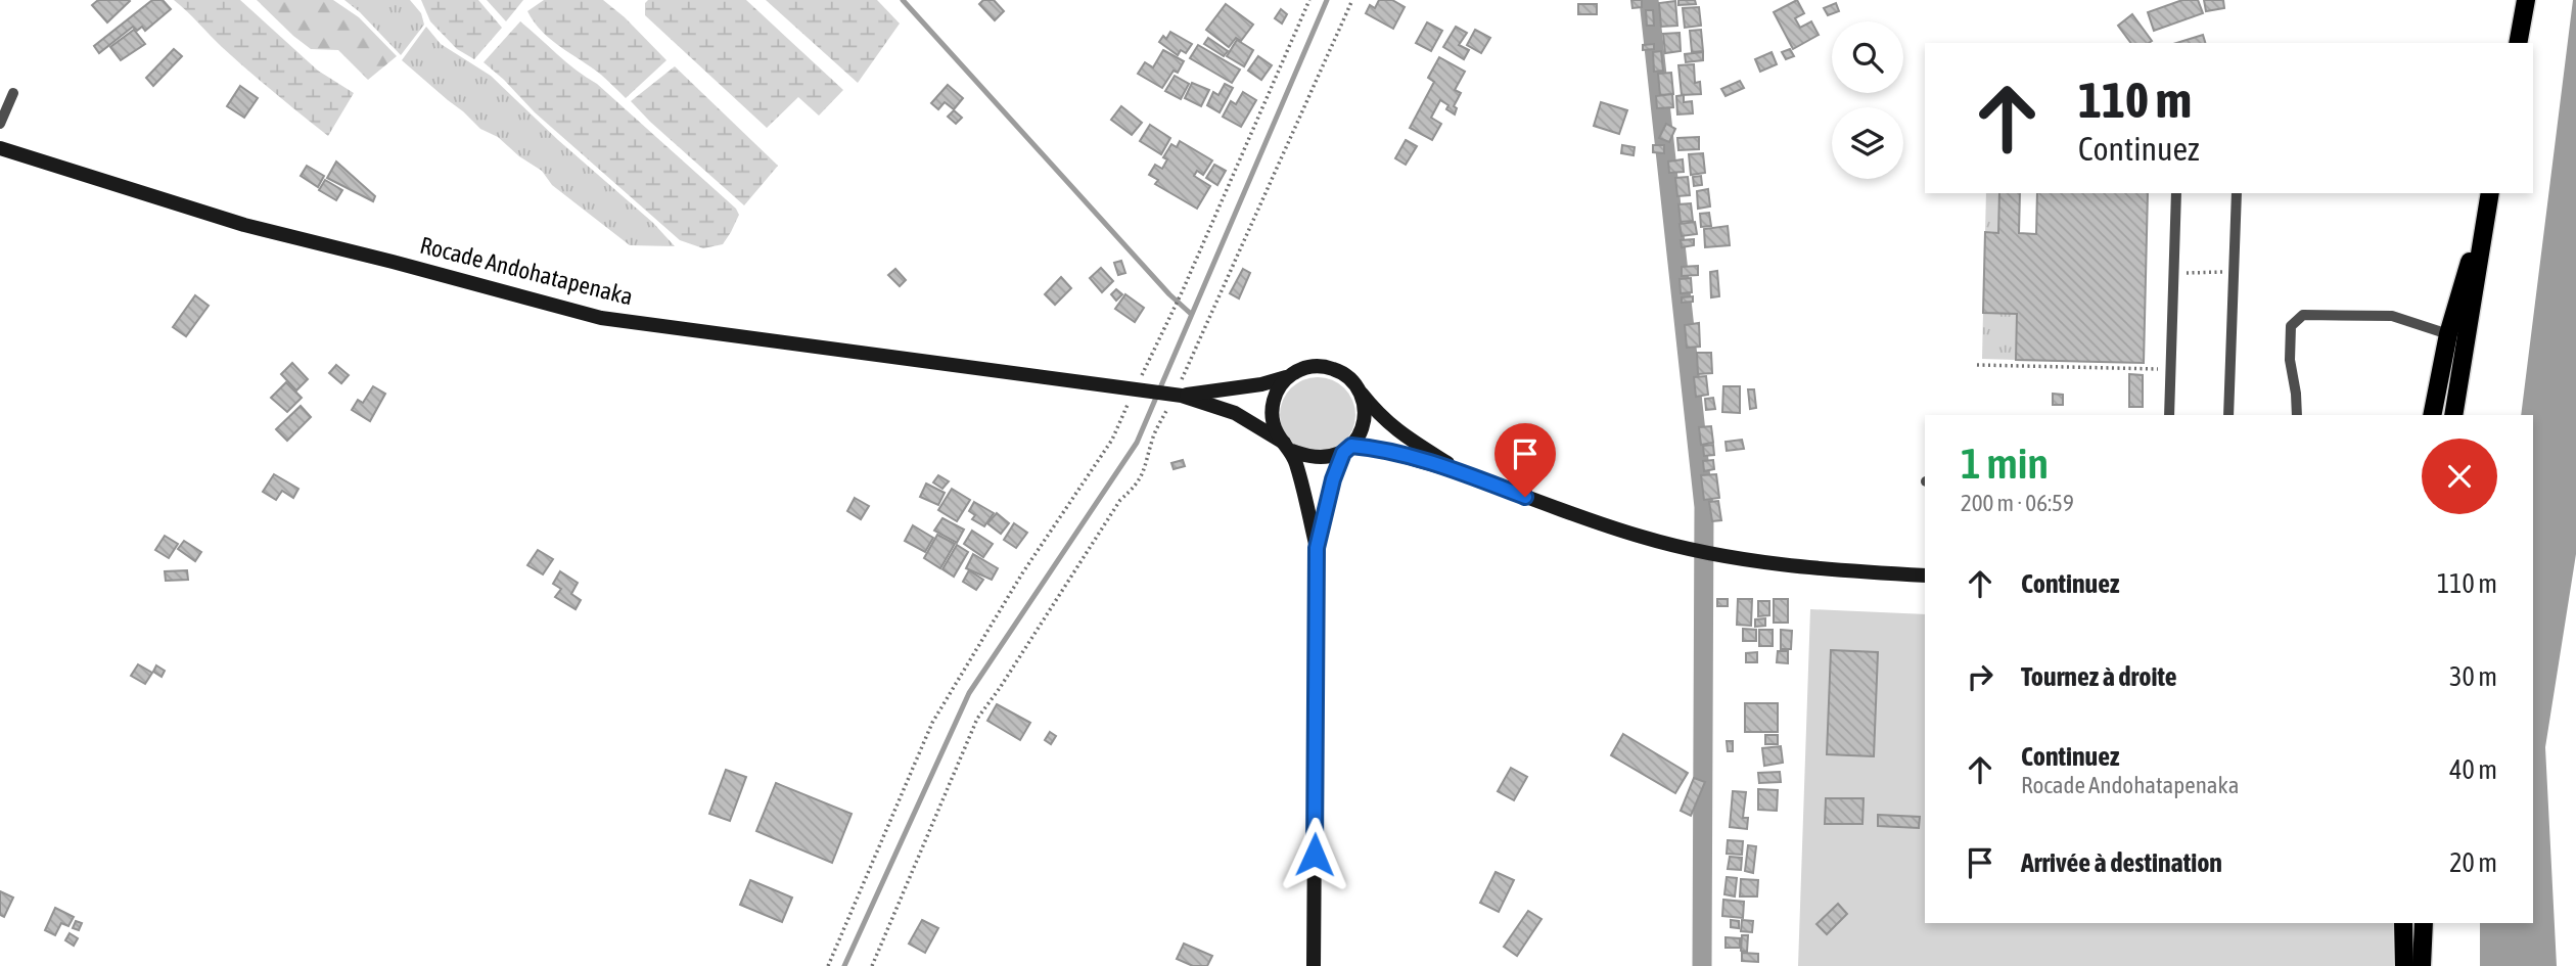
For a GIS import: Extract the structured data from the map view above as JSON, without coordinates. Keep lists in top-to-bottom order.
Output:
{
  "streets": {
    "main road": ["Rocade Andohatapenaka"]
  },
  "page": {
    "turn": ["110 m", "Continuez"],
    "heading": ["1 min", "200 m · 06:59"],
    "list": [
      {
        "name": "Continuez",
        "value": "110 m"
      },
      {
        "name": "Tournez à droite",
        "value": "30 m"
      },
      {
        "name": "Continuez",
        "note": "Rocade Andohatapenaka",
        "value": "40 m"
      },
      {
        "name": "Arrivée à destination",
        "value": "20 m"
      }
    ]
  }
}
